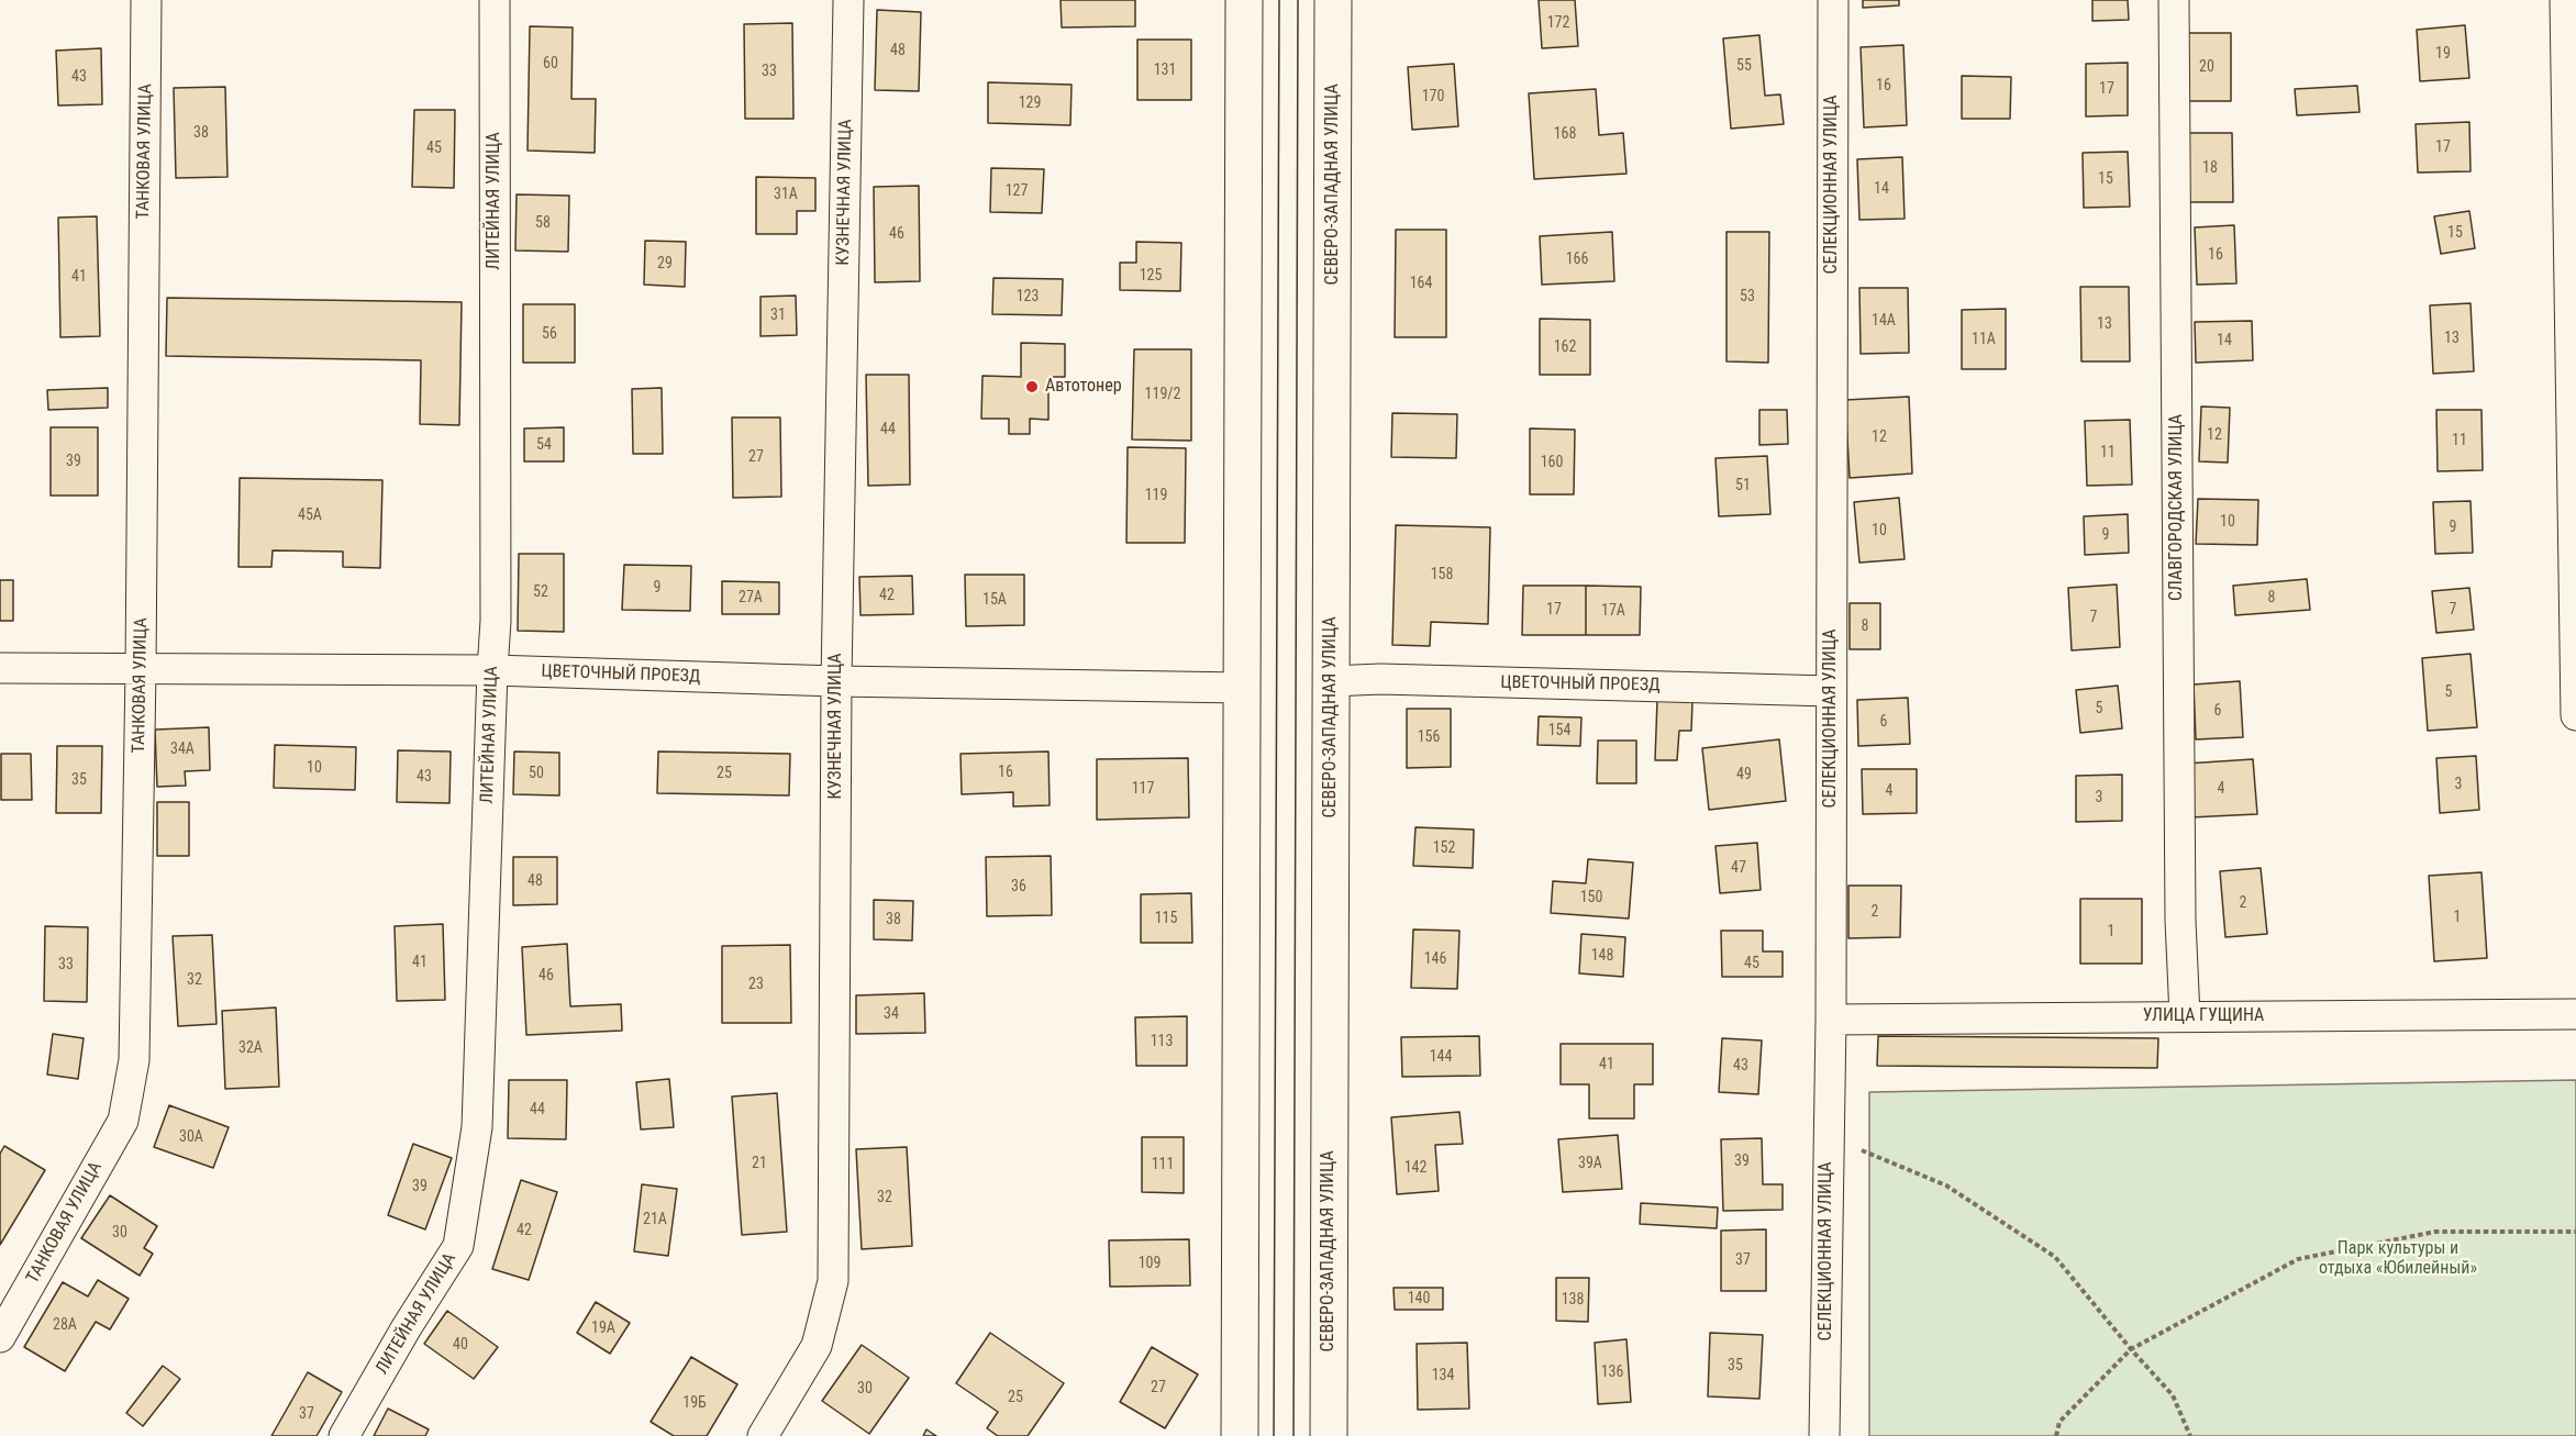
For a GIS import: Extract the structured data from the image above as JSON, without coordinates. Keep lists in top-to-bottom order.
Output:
{
  "streets": {
    "main road": ["СЕВЕРО-ЗАПАДНАЯ УЛИЦА"],
    "street": [
      "ТАНКОВАЯ УЛИЦА",
      "СЕЛЕКЦИОННАЯ УЛИЦА",
      "КУЗНЕЧНАЯ УЛИЦА",
      "ЛИТЕЙНАЯ УЛИЦА",
      "СЛАВГОРОДСКАЯ УЛИЦА",
      "ЦВЕТОЧНЫЙ ПРОЕЗД",
      "УЛИЦА ГУЩИНА"
    ]
  },
  "crossings": [
    ["ТАНКОВАЯ УЛИЦА", "ЦВЕТОЧНЫЙ ПРОЕЗД"],
    ["СЕВЕРО-ЗАПАДНАЯ УЛИЦА", "ЦВЕТОЧНЫЙ ПРОЕЗД"],
    ["СЕЛЕКЦИОННАЯ УЛИЦА", "ЦВЕТОЧНЫЙ ПРОЕЗД"],
    ["СЕЛЕКЦИОННАЯ УЛИЦА", "УЛИЦА ГУЩИНА"],
    ["КУЗНЕЧНАЯ УЛИЦА", "ЦВЕТОЧНЫЙ ПРОЕЗД"],
    ["ЛИТЕЙНАЯ УЛИЦА", "ЦВЕТОЧНЫЙ ПРОЕЗД"],
    ["СЛАВГОРОДСКАЯ УЛИЦА", "УЛИЦА ГУЩИНА"]
  ],
  "parks": ["Парк культуры и отдыха «Юбилейный»"],
  "places": ["Автотонер"],
  "house_numbers": [
    "172",
    "48",
    "19",
    "60",
    "55",
    "20",
    "131",
    "33",
    "43",
    "16",
    "17",
    "170",
    "129",
    "38",
    "168",
    "17",
    "45",
    "18",
    "15",
    "14",
    "127",
    "31А",
    "58",
    "15",
    "46",
    "16",
    "166",
    "29",
    "125",
    "41",
    "164",
    "123",
    "53",
    "31",
    "14А",
    "13",
    "56",
    "13",
    "11А",
    "14",
    "162",
    "119/2",
    "44",
    "12",
    "12",
    "11",
    "54",
    "11",
    "27",
    "39",
    "160",
    "51",
    "119",
    "45А",
    "10",
    "9",
    "10",
    "9",
    "158",
    "9",
    "52",
    "42",
    "27А",
    "8",
    "15А",
    "17",
    "7",
    "17А",
    "7",
    "8",
    "5",
    "5",
    "6",
    "6",
    "154",
    "156",
    "34А",
    "10",
    "16",
    "50",
    "25",
    "49",
    "43",
    "35",
    "3",
    "117",
    "4",
    "4",
    "3",
    "152",
    "47",
    "48",
    "36",
    "150",
    "2",
    "2",
    "1",
    "115",
    "38",
    "1",
    "148",
    "146",
    "41",
    "45",
    "33",
    "46",
    "32",
    "23",
    "34",
    "113",
    "32А",
    "144",
    "41",
    "43",
    "44",
    "30А",
    "39",
    "21",
    "39А",
    "111",
    "142",
    "39",
    "32",
    "21А",
    "42",
    "30",
    "37",
    "109",
    "140",
    "138",
    "28А",
    "19А",
    "40",
    "35",
    "136",
    "134",
    "27",
    "30",
    "25",
    "19Б",
    "37"
  ]
}
